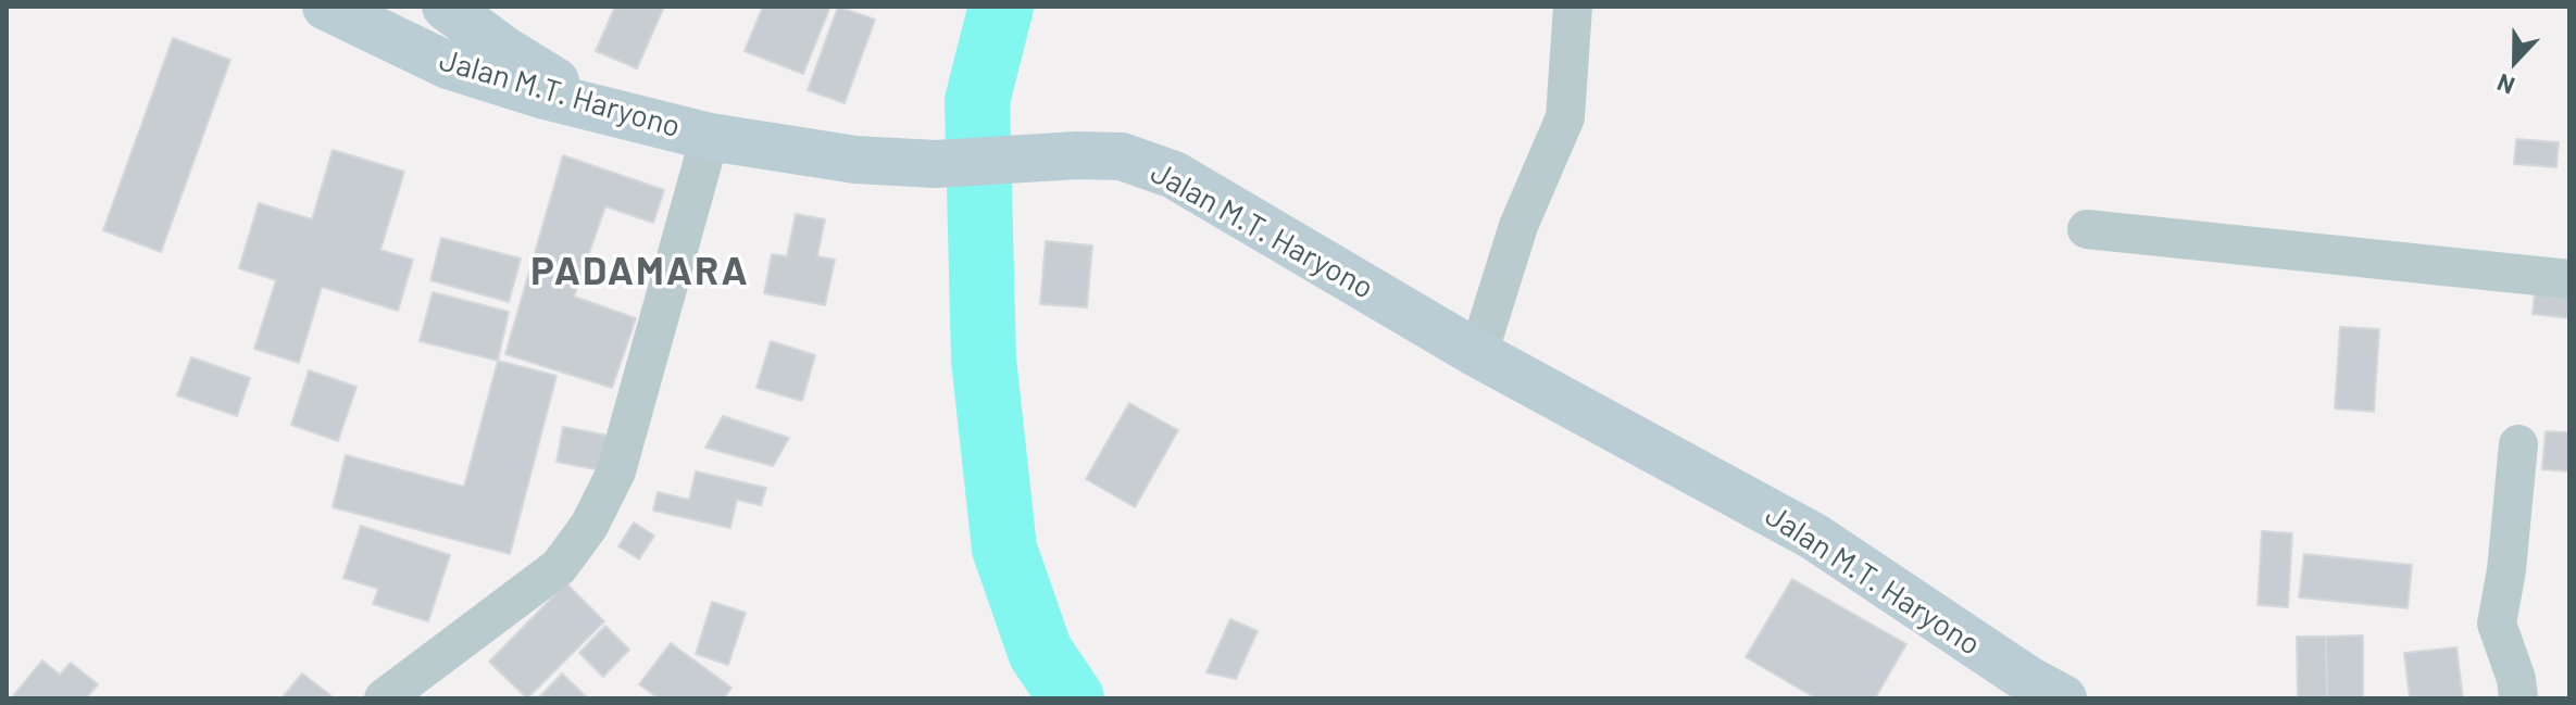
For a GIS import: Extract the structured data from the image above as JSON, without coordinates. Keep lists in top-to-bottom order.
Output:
{
  "streets": {
    "main road": ["Jalan M.T. Haryono"]
  },
  "districts": ["PADAMARA"],
  "north": "bottom"
}
